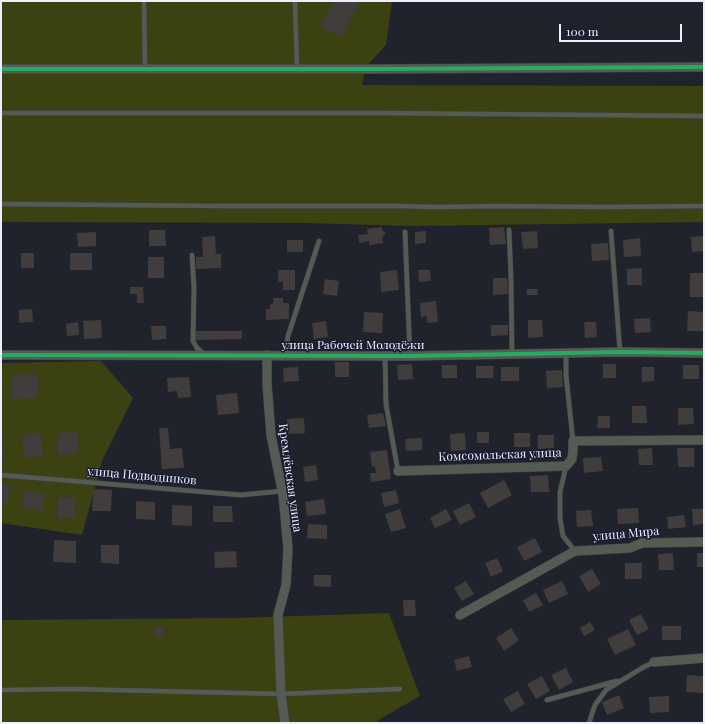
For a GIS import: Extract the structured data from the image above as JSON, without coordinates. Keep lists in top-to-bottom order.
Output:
{
  "streets": {
    "street": [
      "улица Рабочей Молодёжи",
      "Комсомольская улица",
      "Кремлёвская улица",
      "улица Мира"
    ],
    "lane": ["улица Подводников"]
  },
  "crossings": [
    ["улица Рабочей Молодёжи", "Кремлёвская улица"],
    ["улица Подводников", "Кремлёвская улица"]
  ],
  "scale_bar": "100 m"
}
